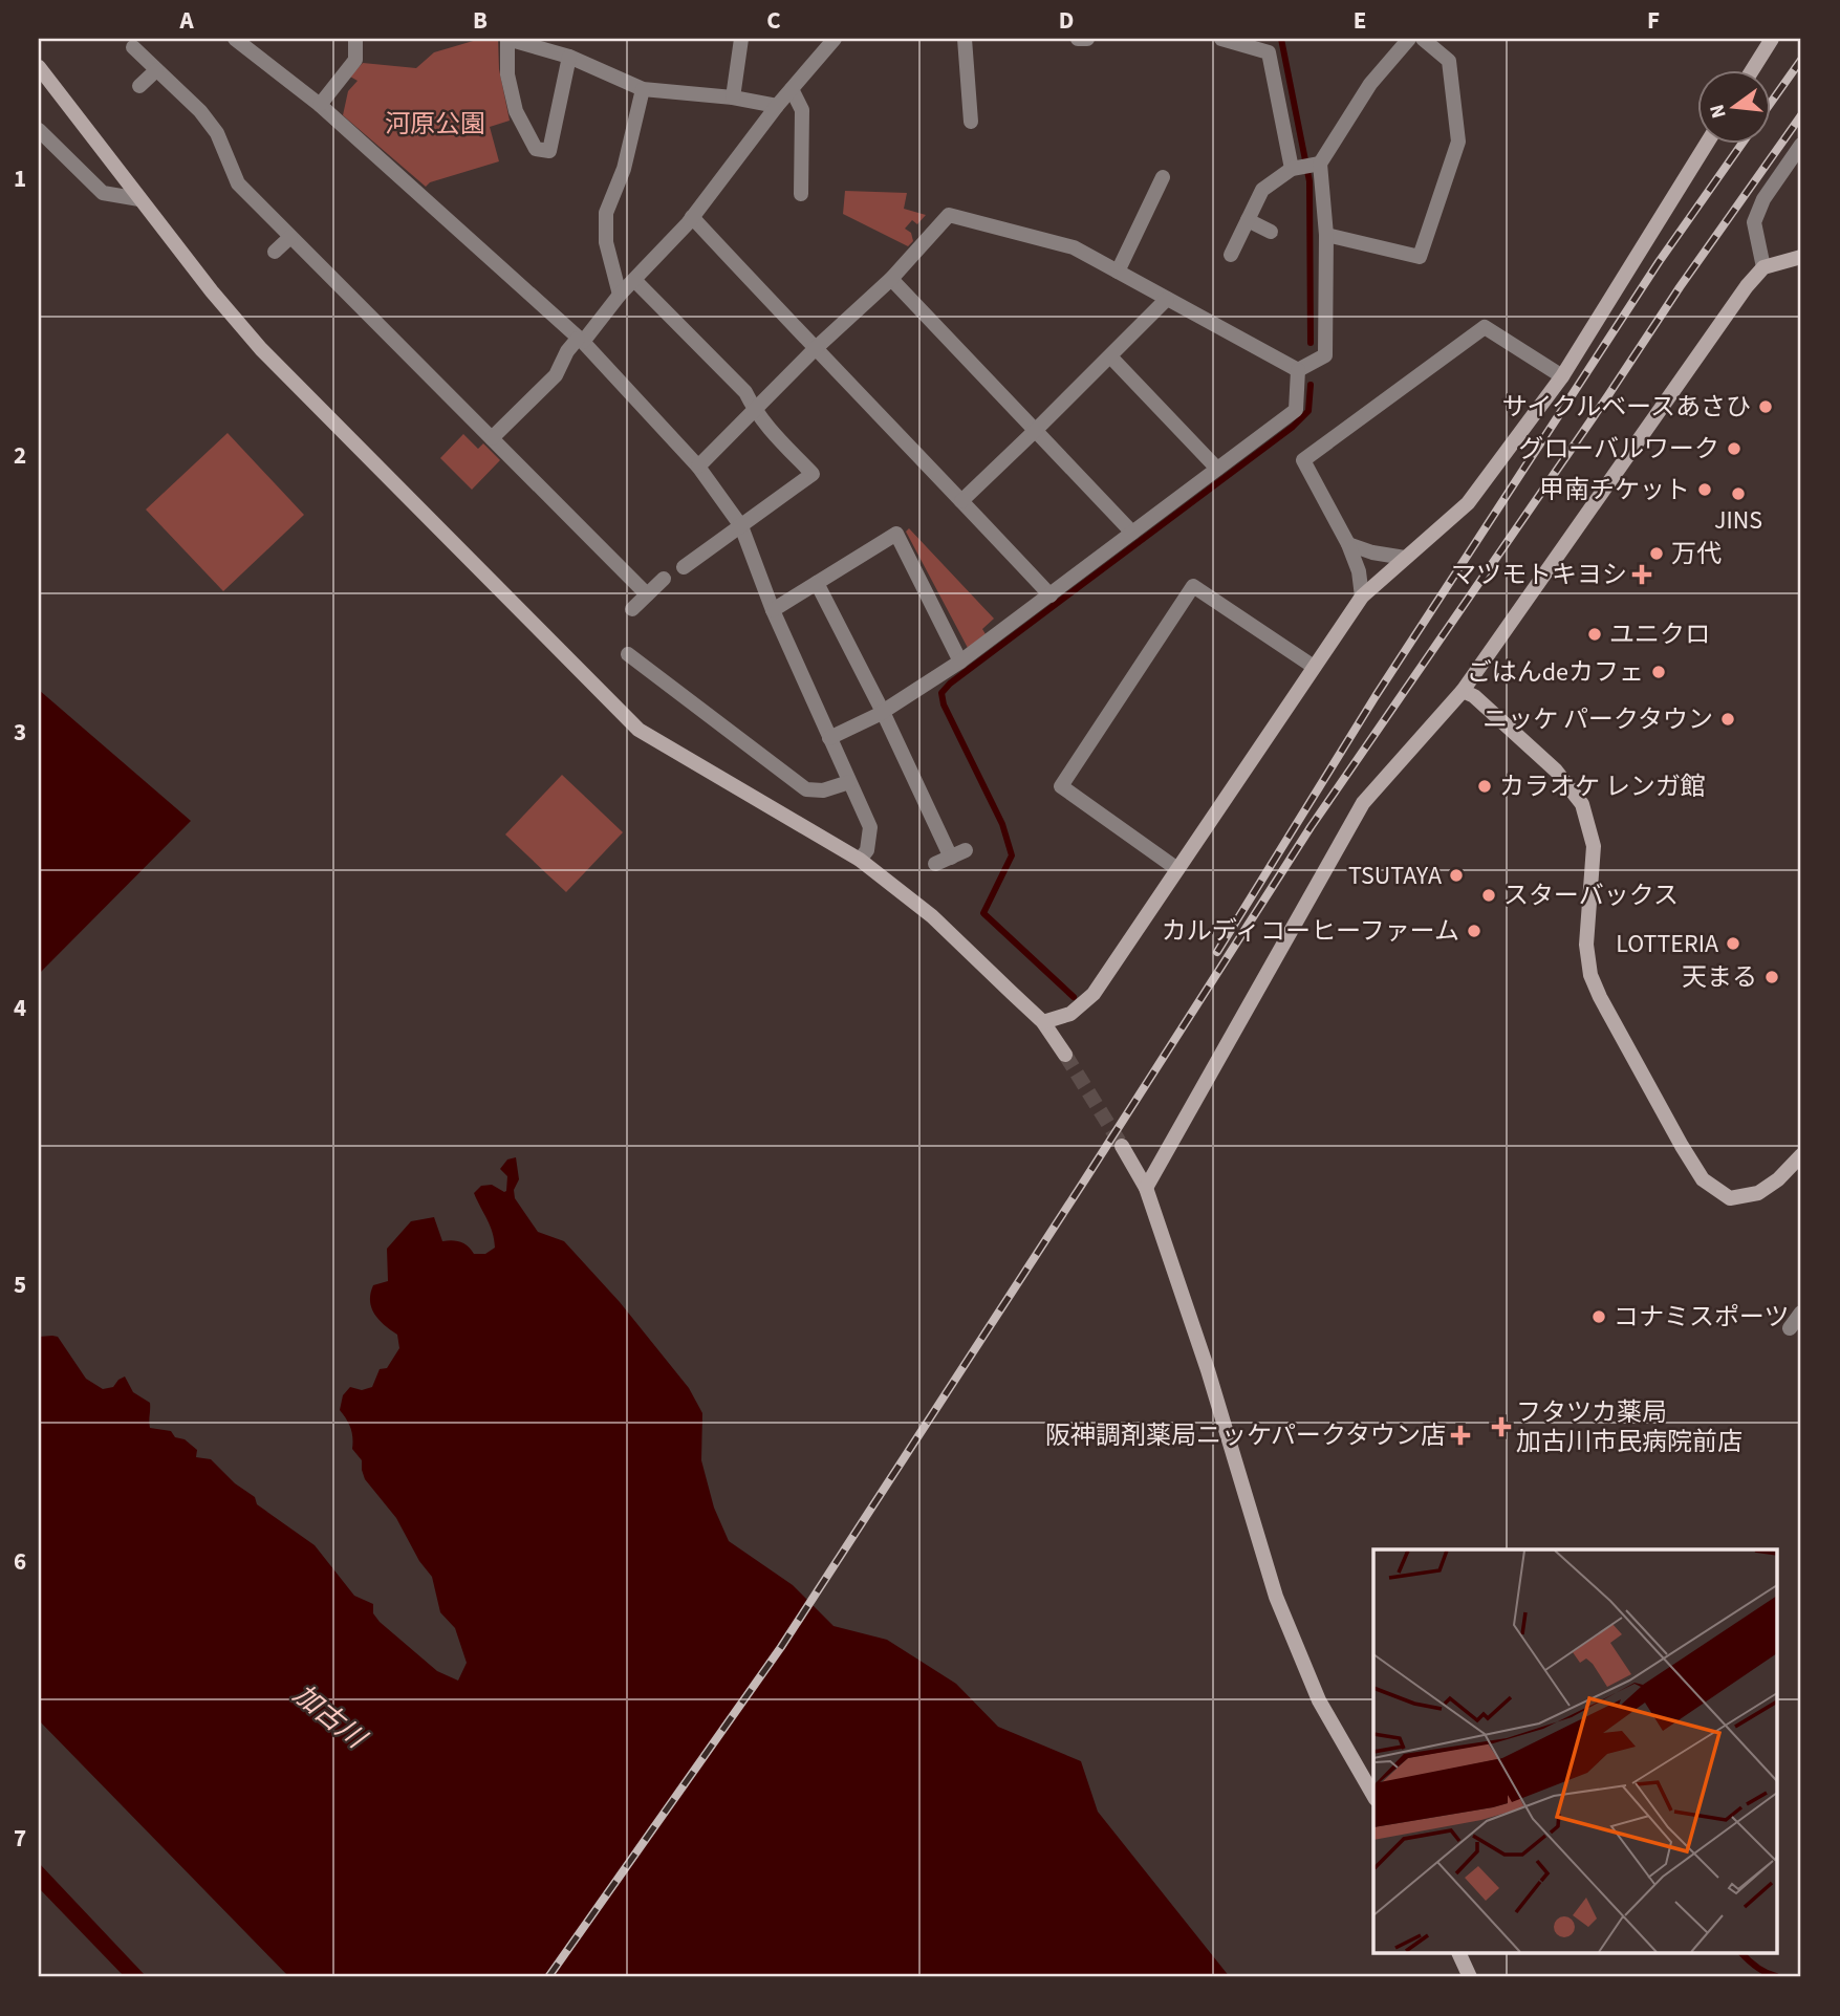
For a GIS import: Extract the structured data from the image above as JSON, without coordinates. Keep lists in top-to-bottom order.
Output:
{
  "water": ["加古川"],
  "parks": ["河原公園"],
  "places": {
    "other": [
      "サイクルベースあさひ",
      "グローバルワーク",
      "甲南チケット",
      "JINS",
      "万代",
      "ユニクロ",
      "ごはんdeカフェ",
      "ニッケ パークタウン",
      "カラオケ レンガ館",
      "TSUTAYA",
      "スターバックス",
      "カルディコーヒーファーム",
      "LOTTERIA",
      "天まる",
      "コナミスポーツ"
    ],
    "health": ["マツモトキヨシ", "フタツカ薬局 加古川市民病院前店", "阪神調剤薬局ニッケパークタウン店"]
  },
  "north": "left",
  "grid": {
    "columns": [
      "A",
      "B",
      "C",
      "D",
      "E",
      "F"
    ],
    "rows": [
      "1",
      "2",
      "3",
      "4",
      "5",
      "6",
      "7"
    ]
  }
}
